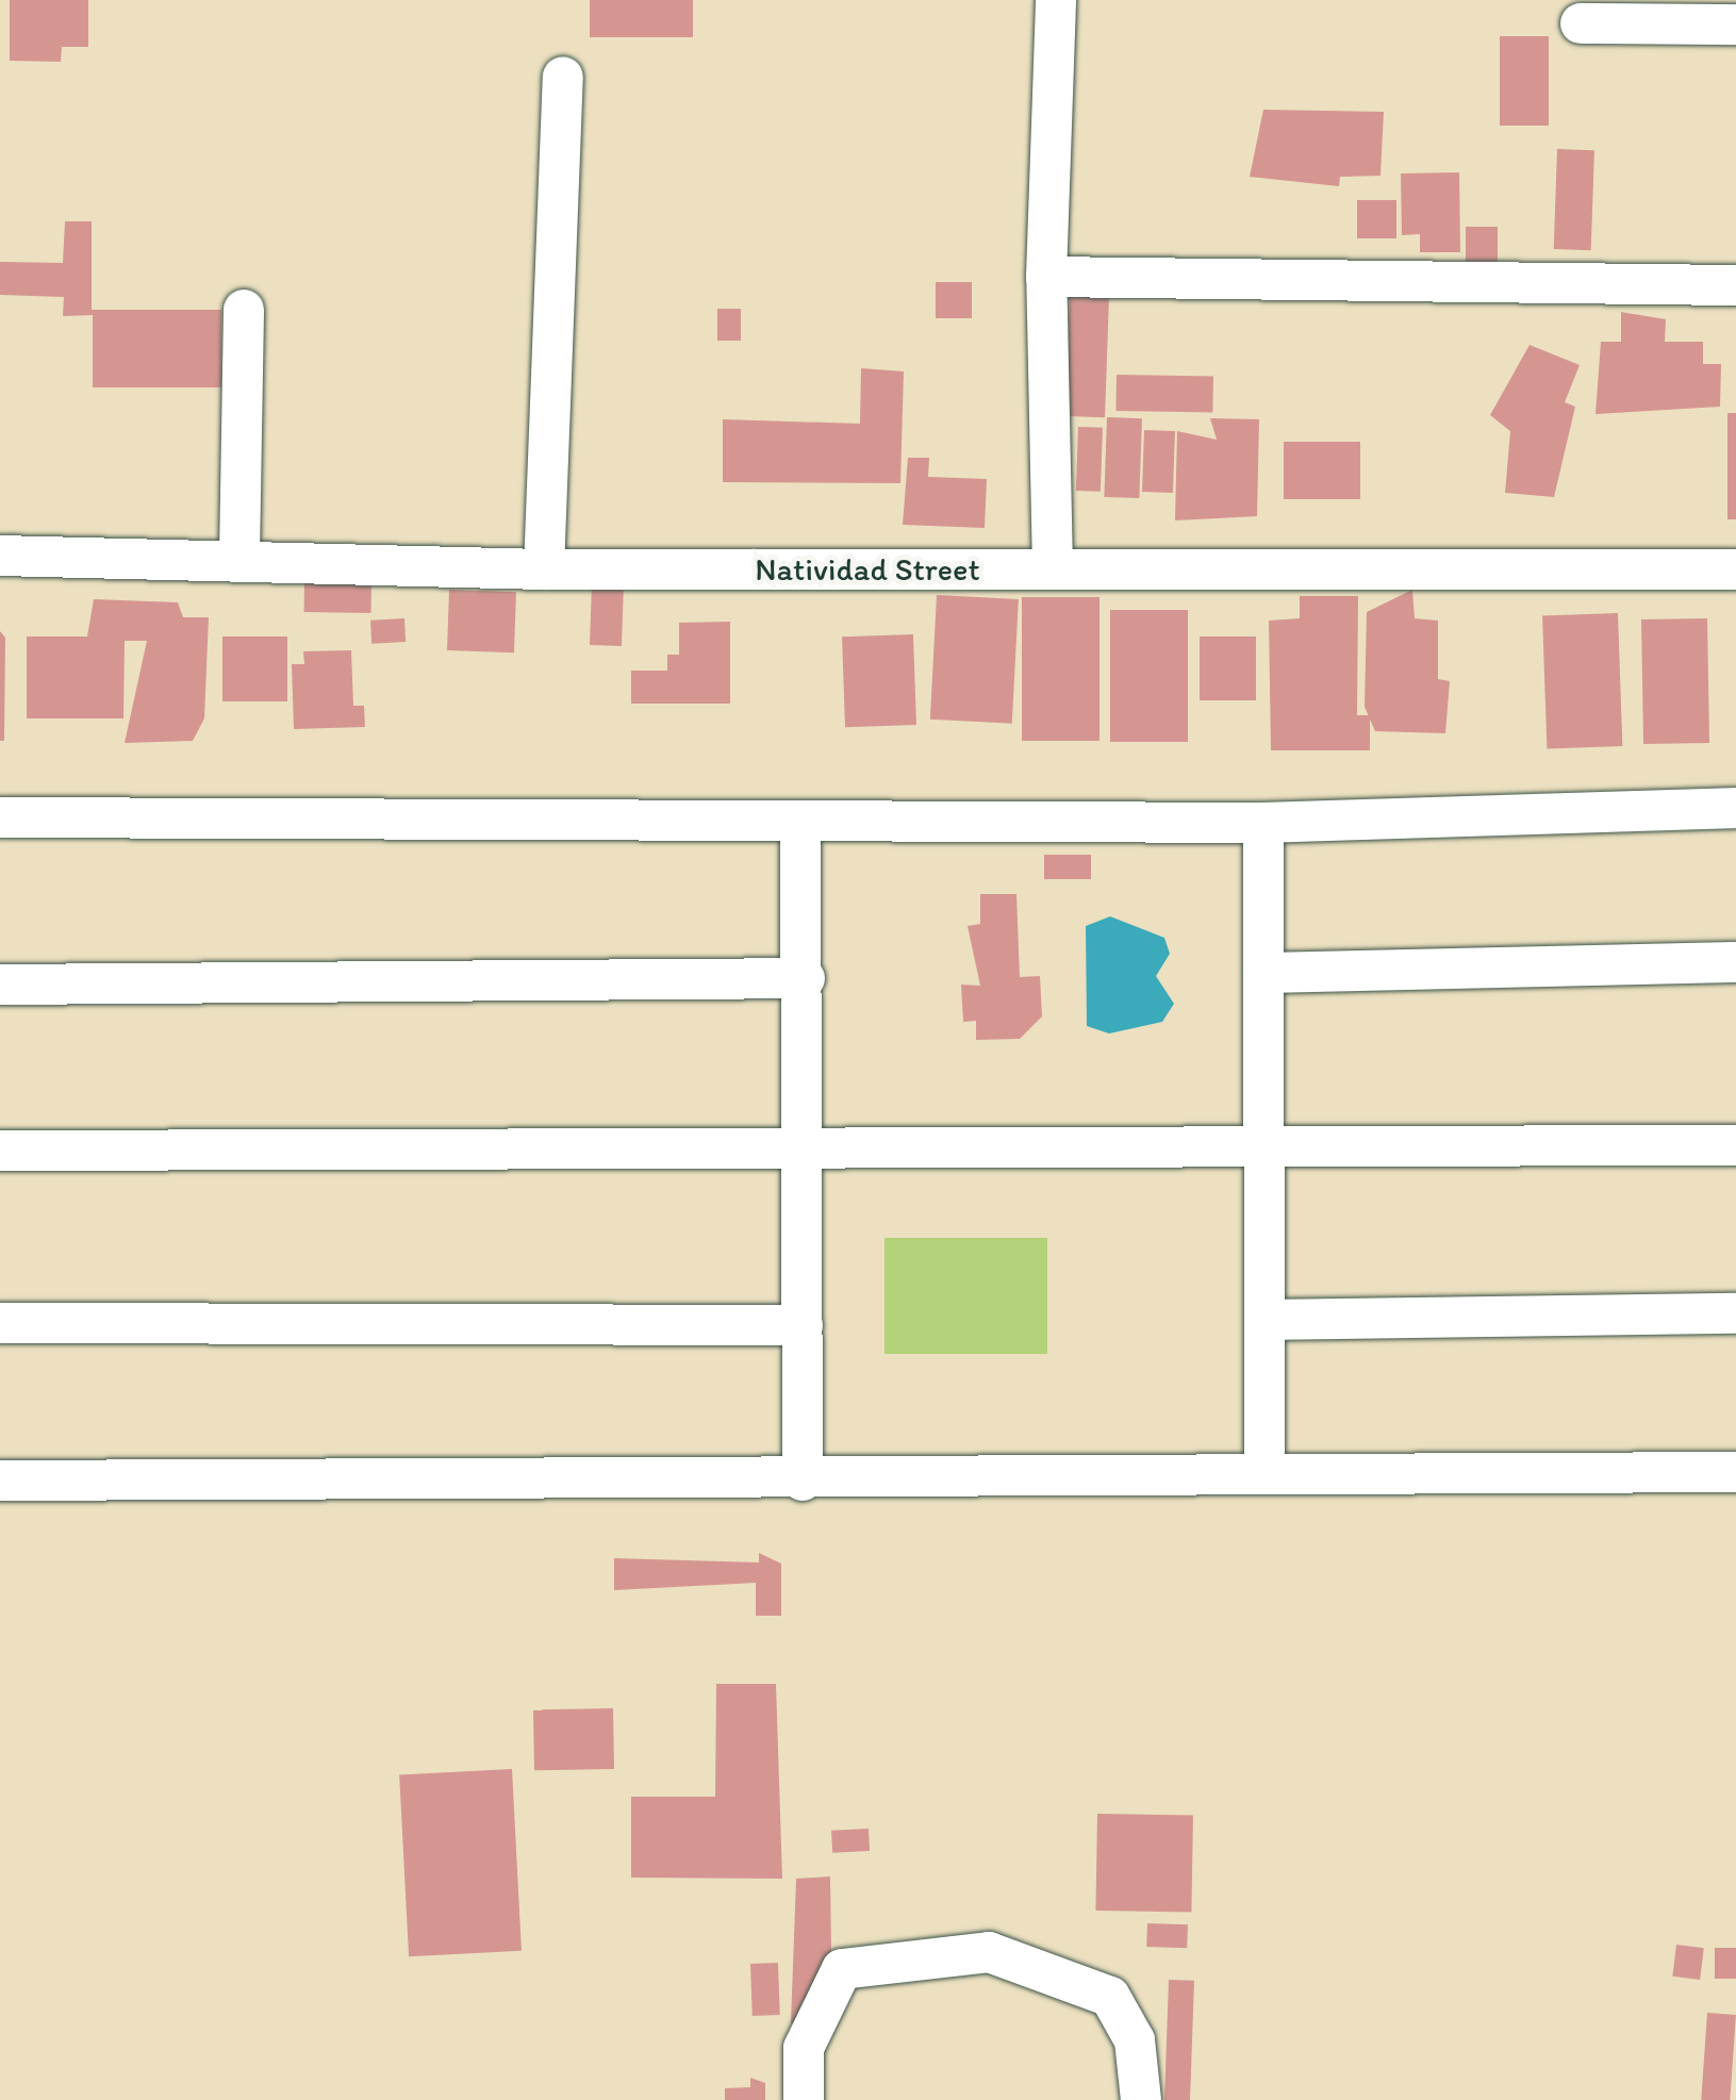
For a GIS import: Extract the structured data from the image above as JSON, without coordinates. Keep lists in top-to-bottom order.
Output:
{
  "streets": {
    "street": ["Natividad Street"]
  }
}
